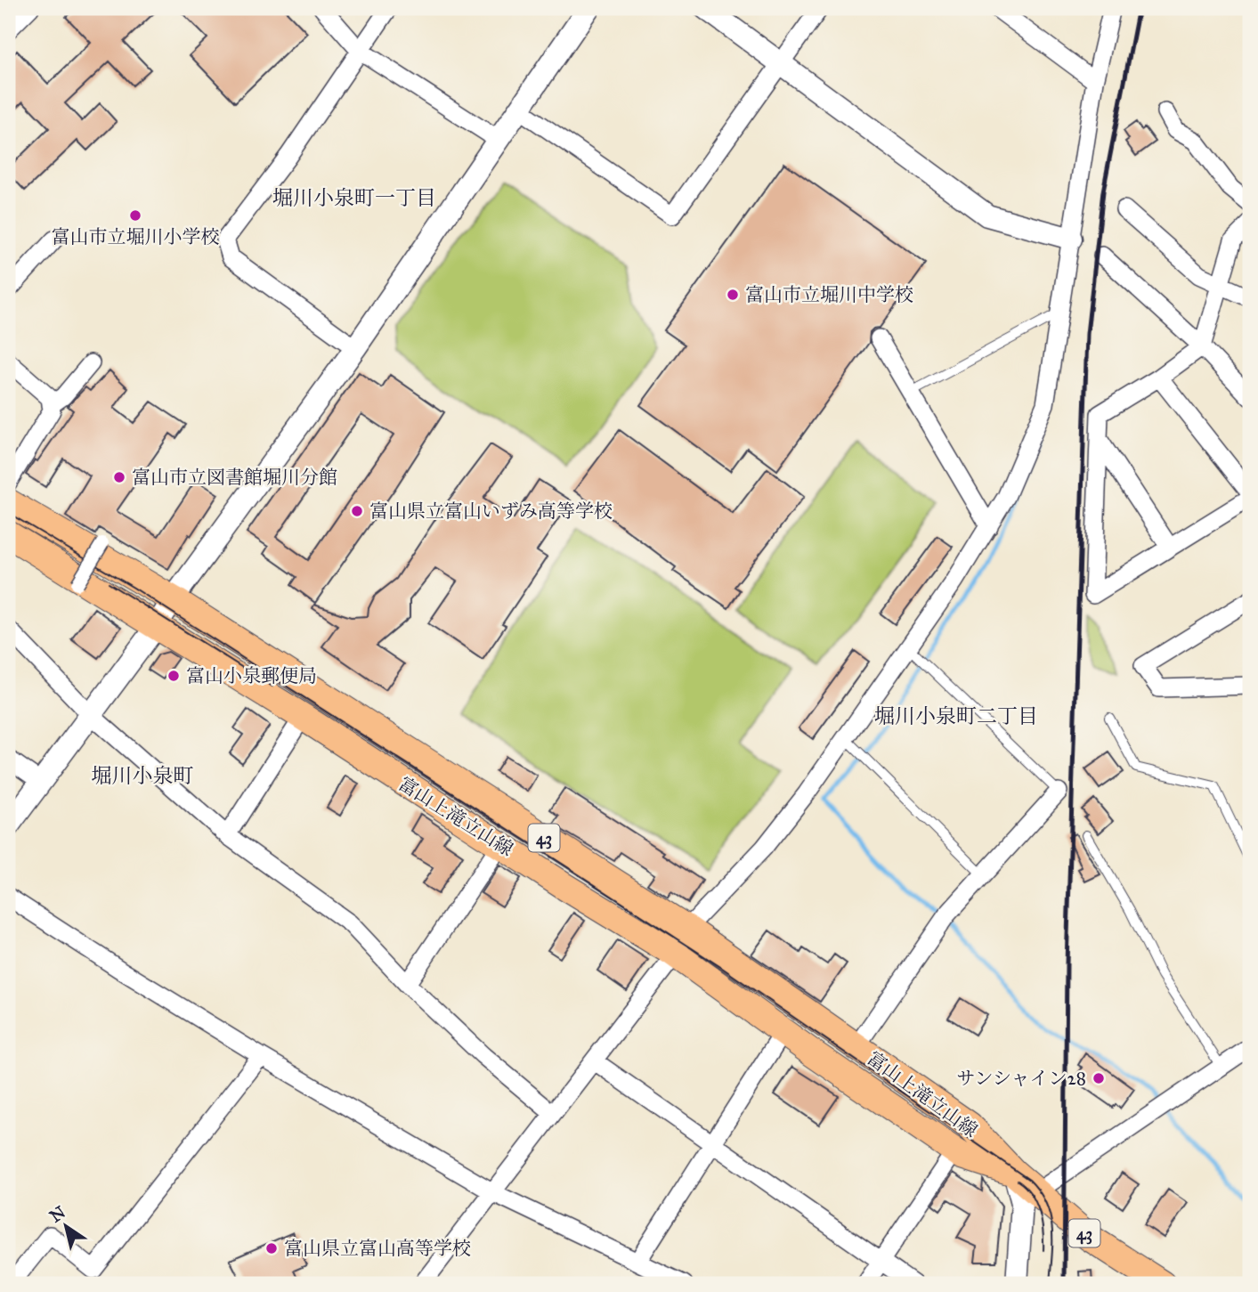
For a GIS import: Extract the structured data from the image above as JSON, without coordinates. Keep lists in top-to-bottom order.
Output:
{
  "streets": {
    "main road": ["富山上滝立山線", "43"]
  },
  "crossings": [
    ["富山上滝立山線", "43"]
  ],
  "districts": ["堀川小泉町一丁目", "堀川小泉町二丁目", "堀川小泉町"],
  "places": [
    "富山市立堀川小学校",
    "富山市立堀川中学校",
    "富山市立図書館堀川分館",
    "富山県立富山いずみ高等学校",
    "富山小泉郵便局",
    "サンシャイン28",
    "富山県立富山高等学校"
  ],
  "north": "top left"
}
